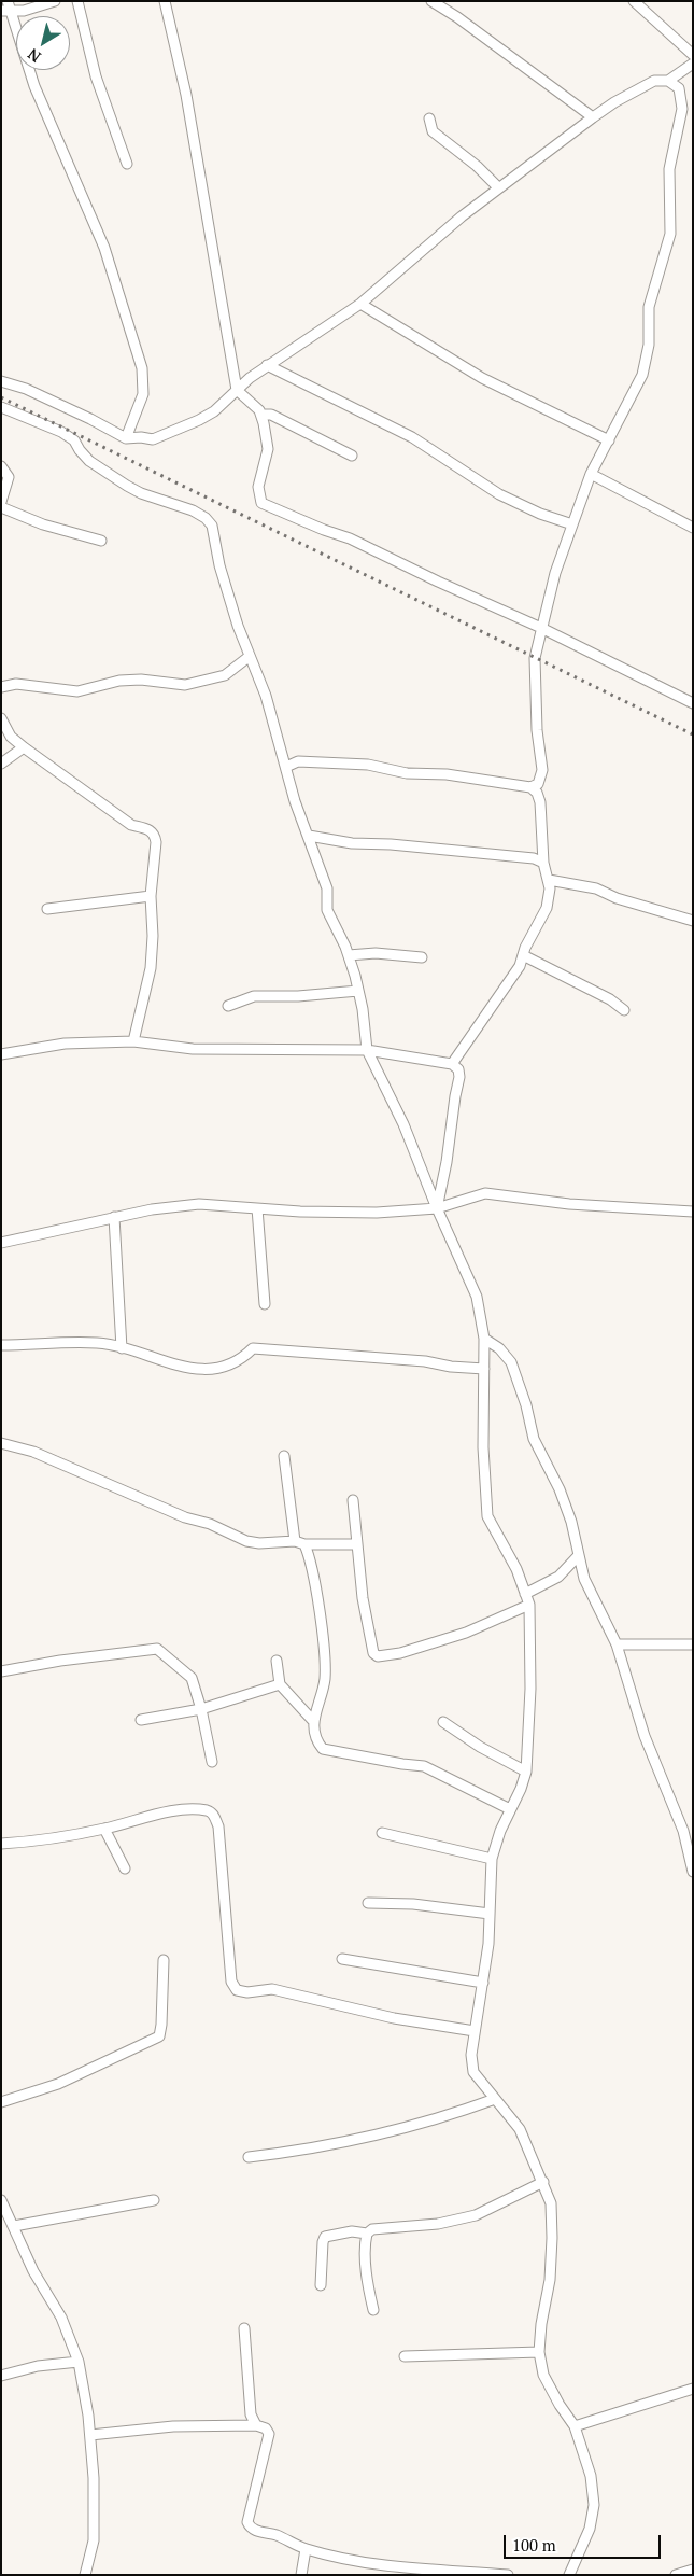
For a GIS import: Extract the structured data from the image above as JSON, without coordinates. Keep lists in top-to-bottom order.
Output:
{
  "scale_bar": "100 m",
  "north": "bottom left"
}
